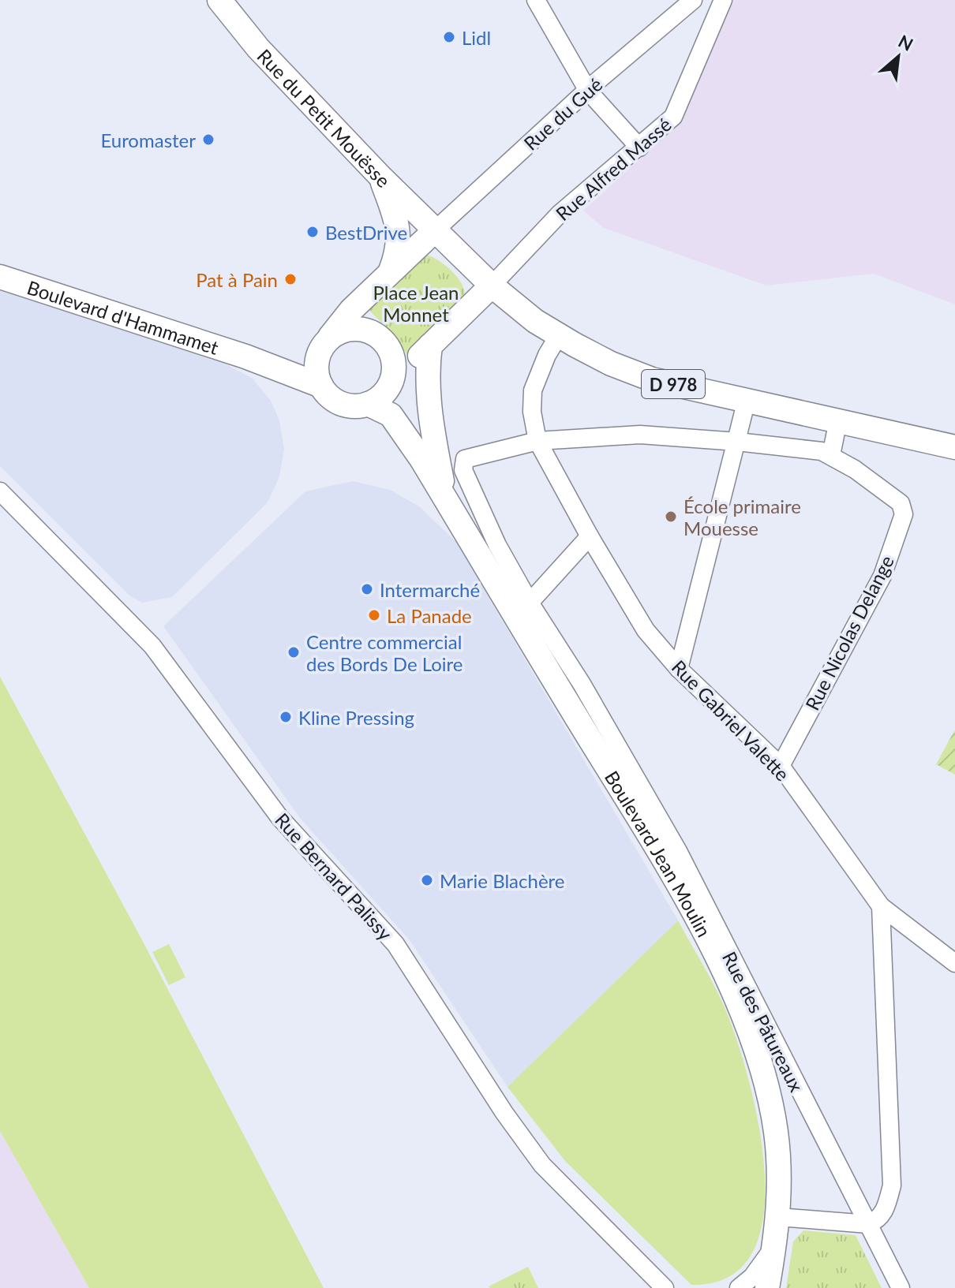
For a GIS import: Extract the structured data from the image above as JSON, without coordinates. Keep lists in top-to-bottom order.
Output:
{
  "streets": {
    "main road": [
      "Rue du Petit Mouësse",
      "Boulevard d'Hammamet",
      "D 978",
      "Boulevard Jean Moulin"
    ],
    "street": [
      "Rue du Gué",
      "Rue Alfred Massé",
      "Rue Nicolas Delange",
      "Rue Gabriel Valette",
      "Rue Bernard Palissy",
      "Rue des Pâtureaux"
    ]
  },
  "crossings": [
    ["Rue du Gué", "Rue du Petit Mouësse"],
    ["Rue du Gué", "D 978"],
    ["Rue du Petit Mouësse", "D 978"],
    ["Rue Alfred Massé", "D 978"],
    ["D 978", "Rue Gabriel Valette"],
    ["Rue Nicolas Delange", "Rue Gabriel Valette"],
    ["Rue Gabriel Valette", "Rue des Pâtureaux"]
  ],
  "parks": ["Place Jean Monnet"],
  "places": [
    "Lidl",
    "Euromaster",
    "BestDrive",
    "Pat à Pain",
    "École primaire Mouesse",
    "Intermarché",
    "La Panade",
    "Centre commercial des Bords De Loire",
    "Kline Pressing",
    "Marie Blachère"
  ],
  "north": "top right"
}
